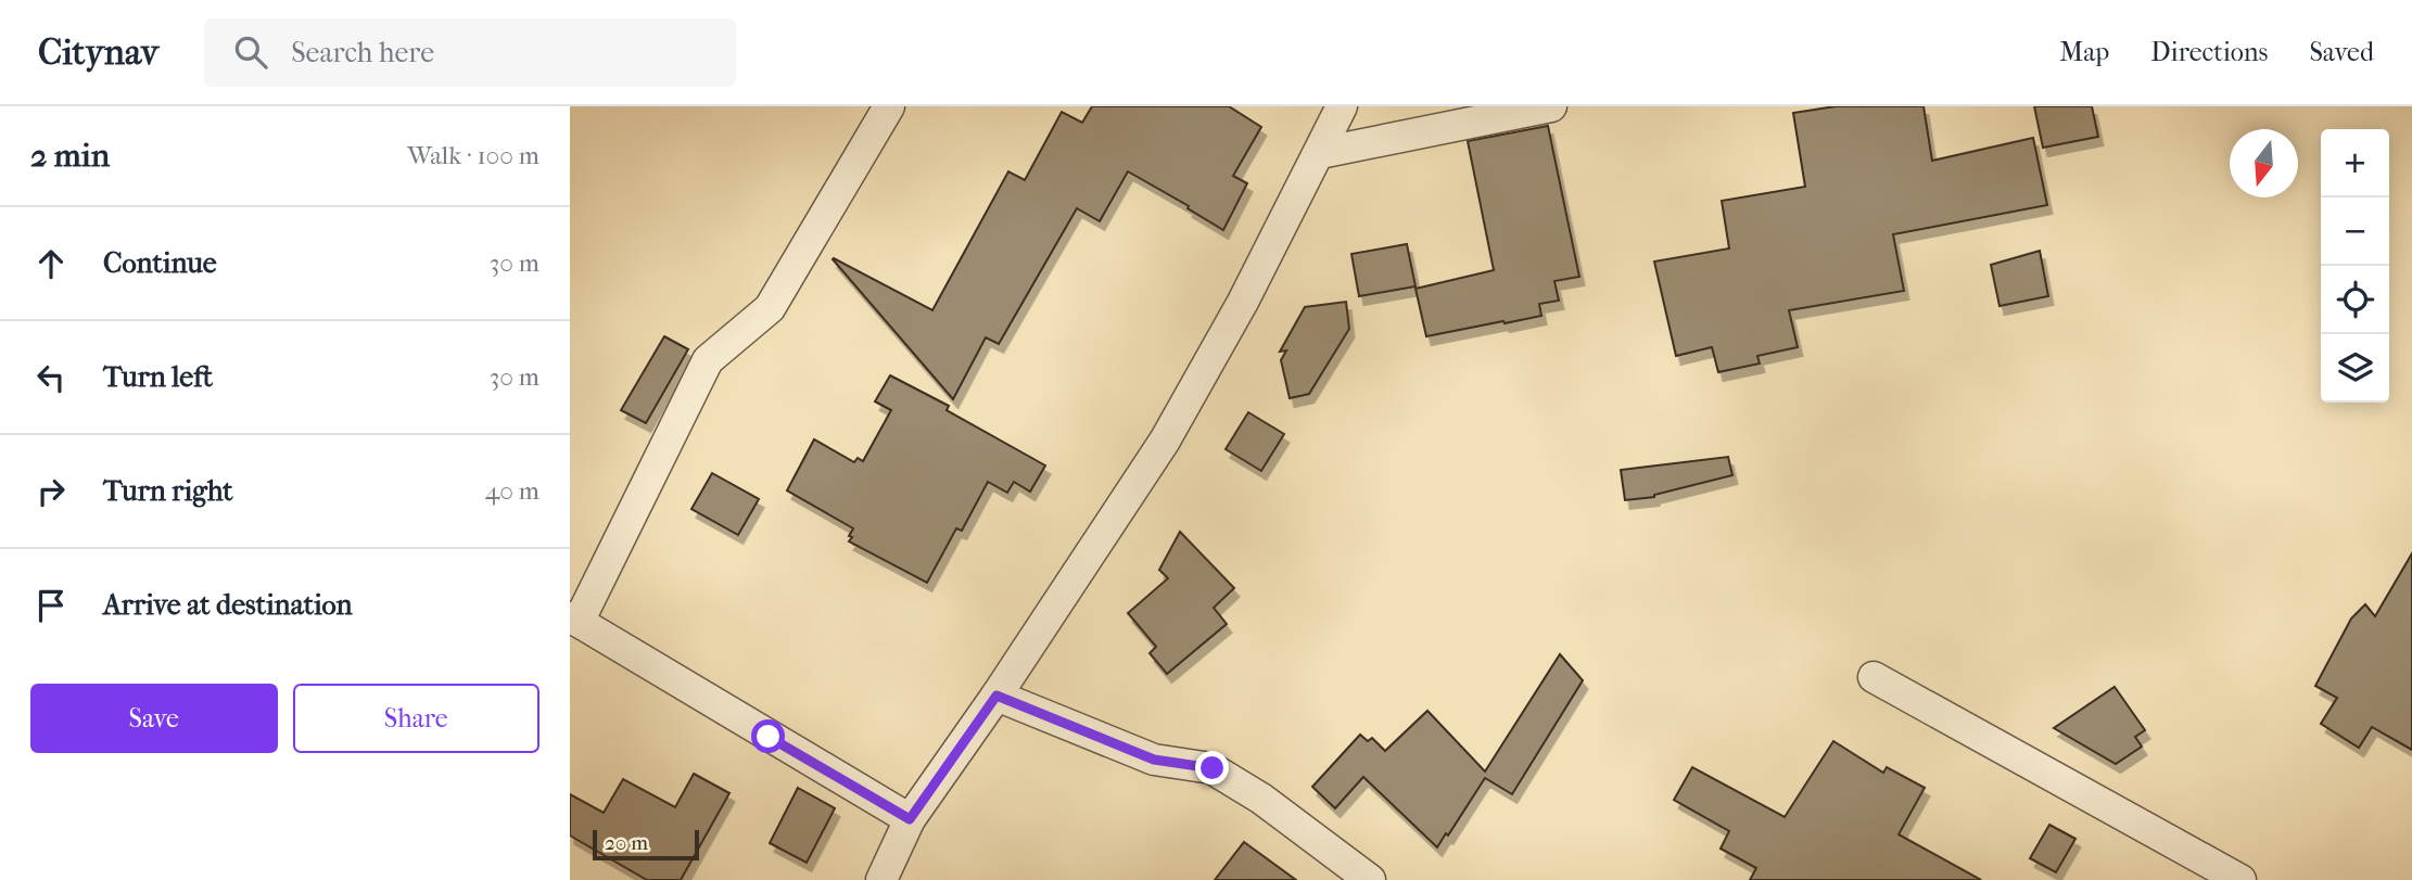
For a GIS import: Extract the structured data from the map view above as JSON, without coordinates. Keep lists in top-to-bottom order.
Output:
{
  "scale_bar": "20 m",
  "north": "bottom",
  "page": {
    "header": "Citynav",
    "search": "Search here",
    "nav": ["Map", "Directions", "Saved"],
    "heading": ["2 min", "Walk · 100 m"],
    "map_buttons": ["+", "−"],
    "list": [
      ["Continue", "30 m"],
      ["Turn left", "30 m"],
      ["Turn right", "40 m"],
      "Arrive at destination"
    ],
    "buttons": ["Save", "Share"],
    "scale": "20 m"
  }
}
